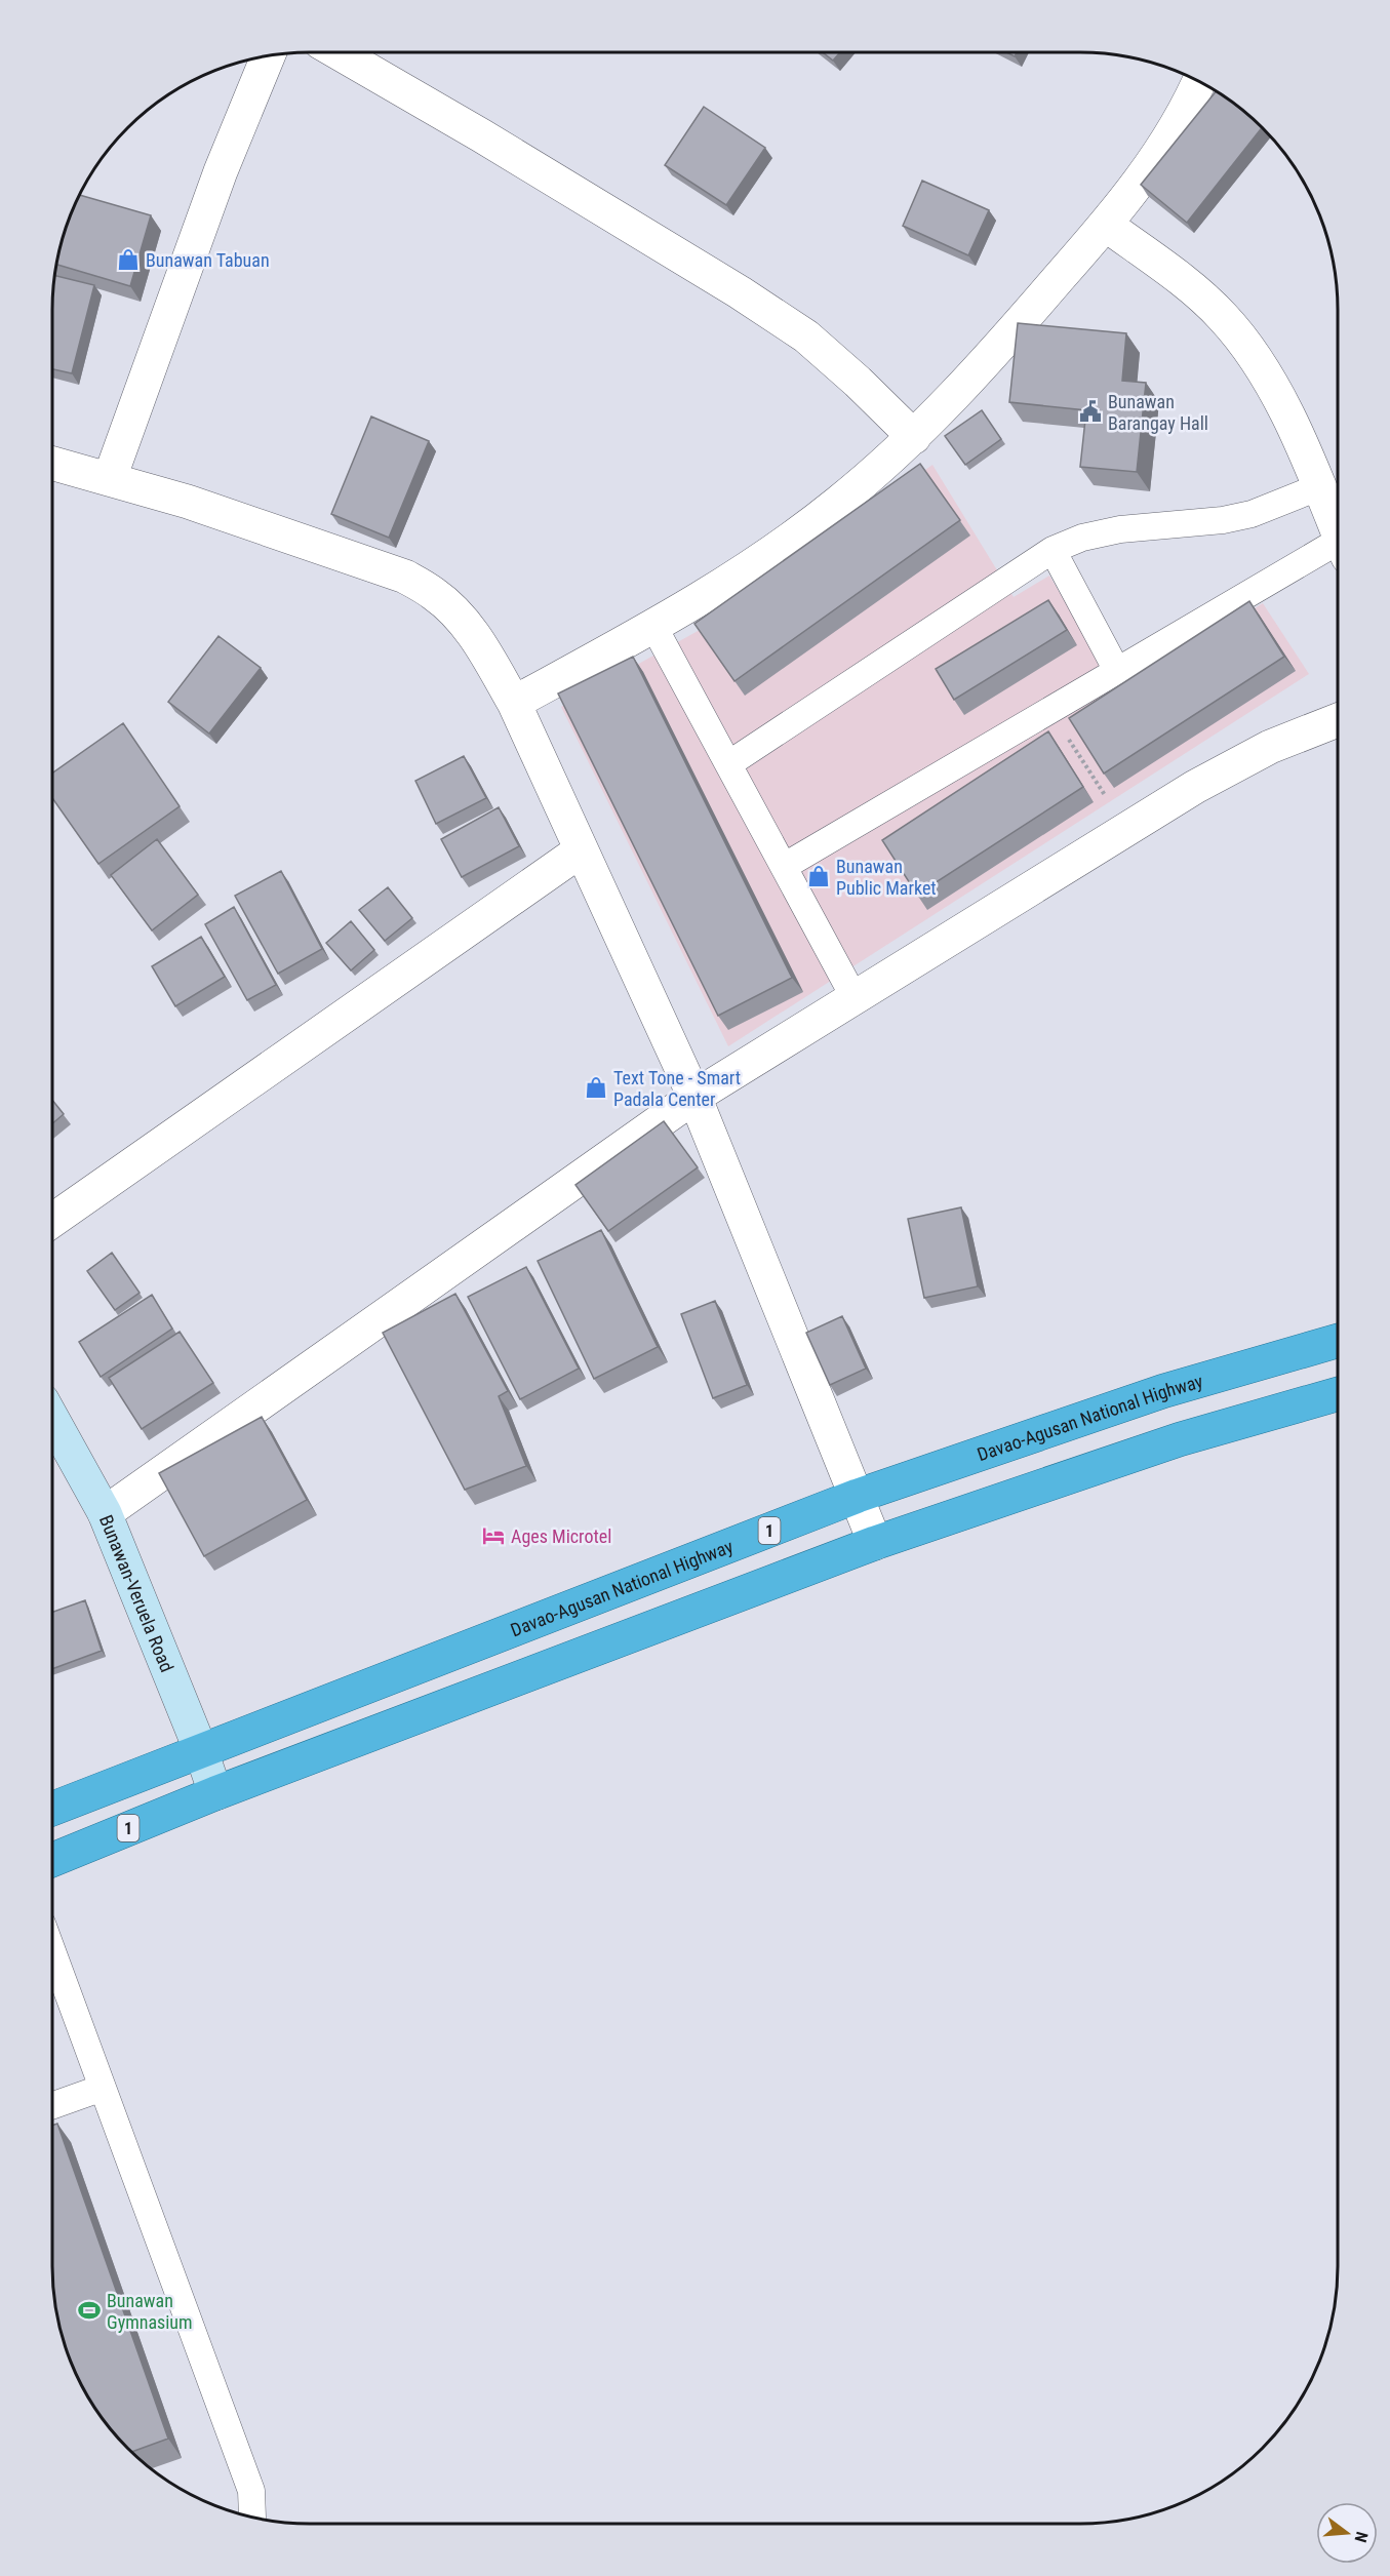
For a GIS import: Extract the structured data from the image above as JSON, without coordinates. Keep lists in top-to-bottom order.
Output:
{
  "streets": {
    "highway": ["Davao-Agusan National Highway", "1"],
    "main road": ["Bunawan-Veruela Road"]
  },
  "crossings": [
    ["Davao-Agusan National Highway", "Bunawan-Veruela Road"],
    ["1", "Bunawan-Veruela Road"]
  ],
  "places": {
    "shop": ["Bunawan Tabuan", "Bunawan Public Market", "Text Tone - Smart Padala Center"],
    "public building": ["Bunawan Barangay Hall"],
    "hotel": ["Ages Microtel"],
    "sports": ["Bunawan Gymnasium"]
  },
  "north": "right"
}
